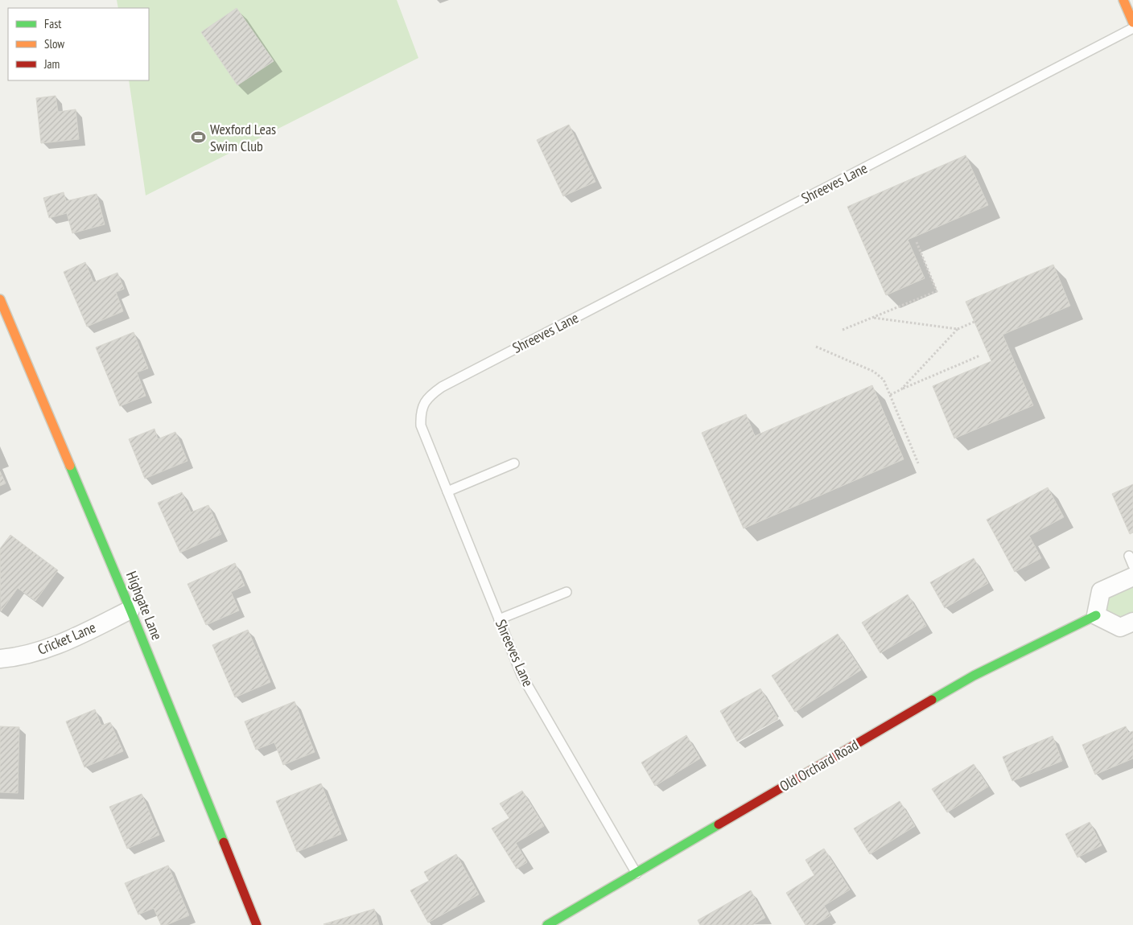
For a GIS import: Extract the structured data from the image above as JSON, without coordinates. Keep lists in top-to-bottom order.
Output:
{
  "streets": {
    "main road": ["Highgate Lane", "Old Orchard Road"],
    "street": ["Cricket Lane"],
    "lane": ["Shreeves Lane"]
  },
  "crossings": [
    ["Shreeves Lane", "Old Orchard Road"],
    ["Highgate Lane", "Cricket Lane"]
  ],
  "places": {
    "sports": ["Wexford Leas Swim Club"]
  },
  "legend": ["Fast", "Slow", "Jam"]
}
